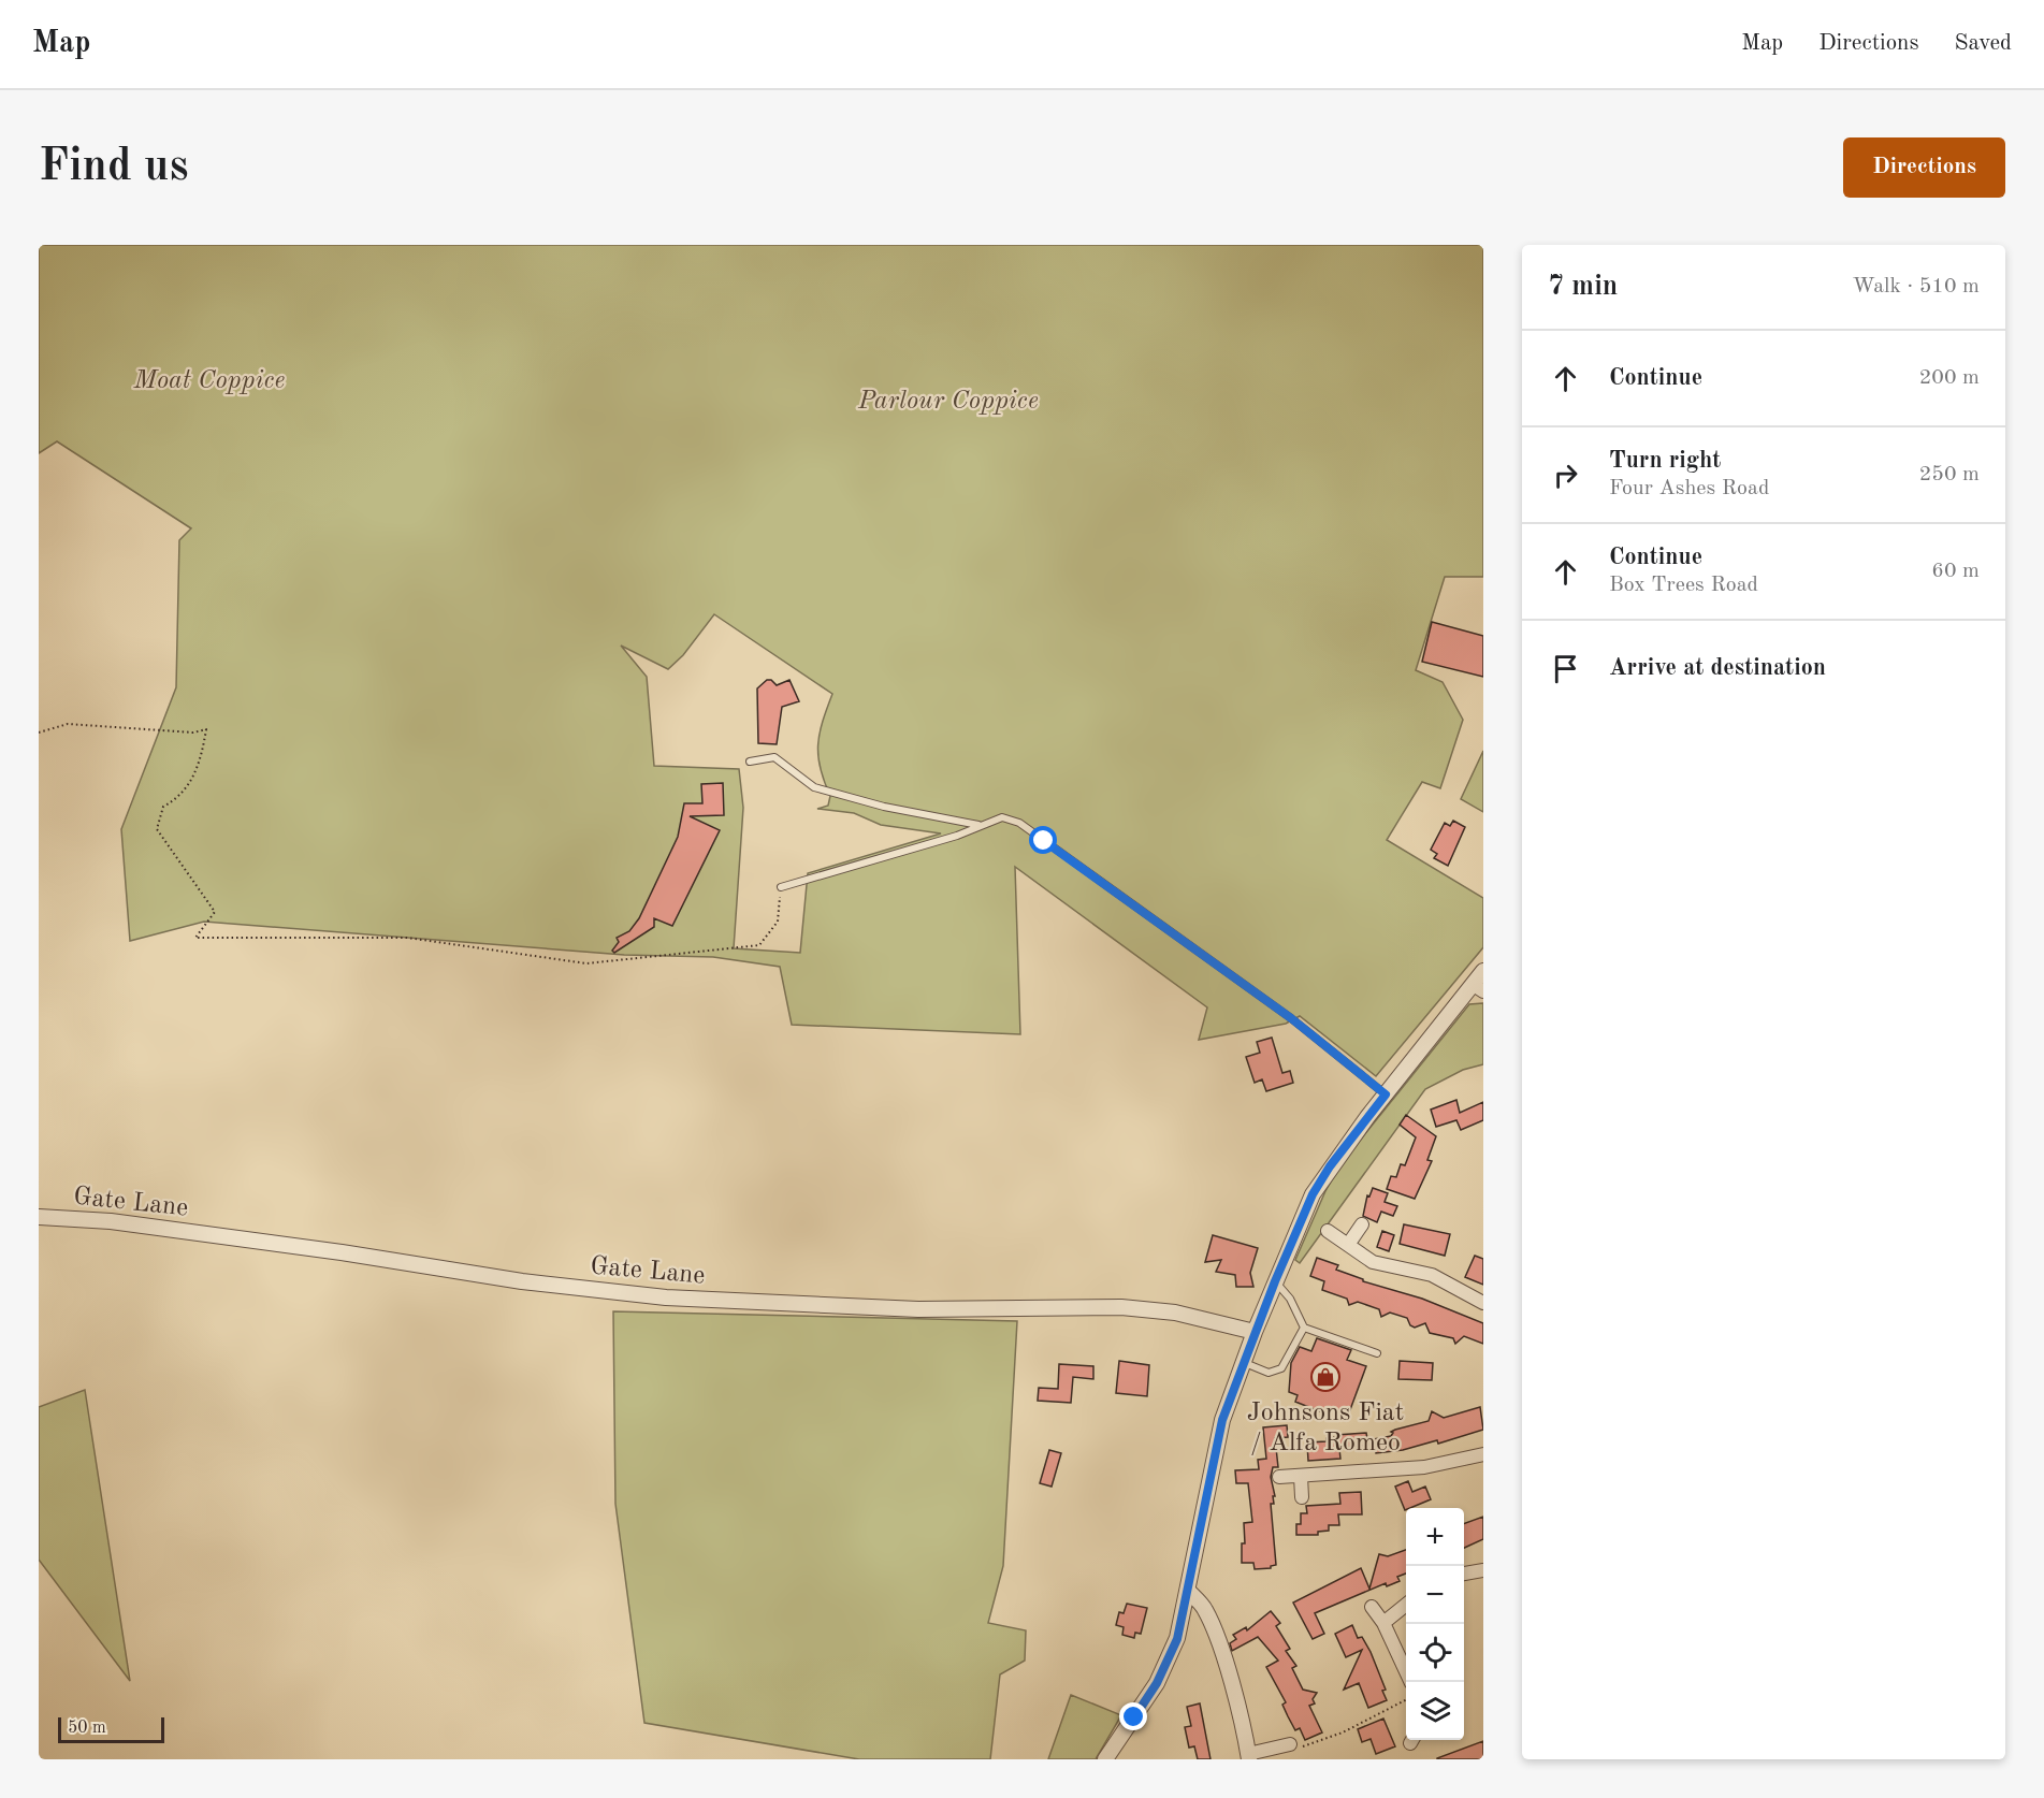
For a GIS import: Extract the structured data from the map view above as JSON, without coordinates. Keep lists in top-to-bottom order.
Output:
{
  "streets": {
    "street": ["Gate Lane"]
  },
  "parks": ["Moat Coppice", "Parlour Coppice"],
  "places": {
    "shop": ["Johnsons Fiat / Alfa Romeo"]
  },
  "scale_bar": "50 m",
  "page": {
    "header": "Map",
    "nav": ["Map", "Directions", "Saved"],
    "buttons": "Directions",
    "title": "Find us",
    "heading": ["7 min", "Walk · 510 m"],
    "list": [
      ["Continue", "200 m"],
      ["Turn right", "Four Ashes Road", "250 m"],
      ["Continue", "Box Trees Road", "60 m"],
      "Arrive at destination"
    ],
    "map_buttons": ["+", "−"],
    "scale": "50 m"
  }
}
